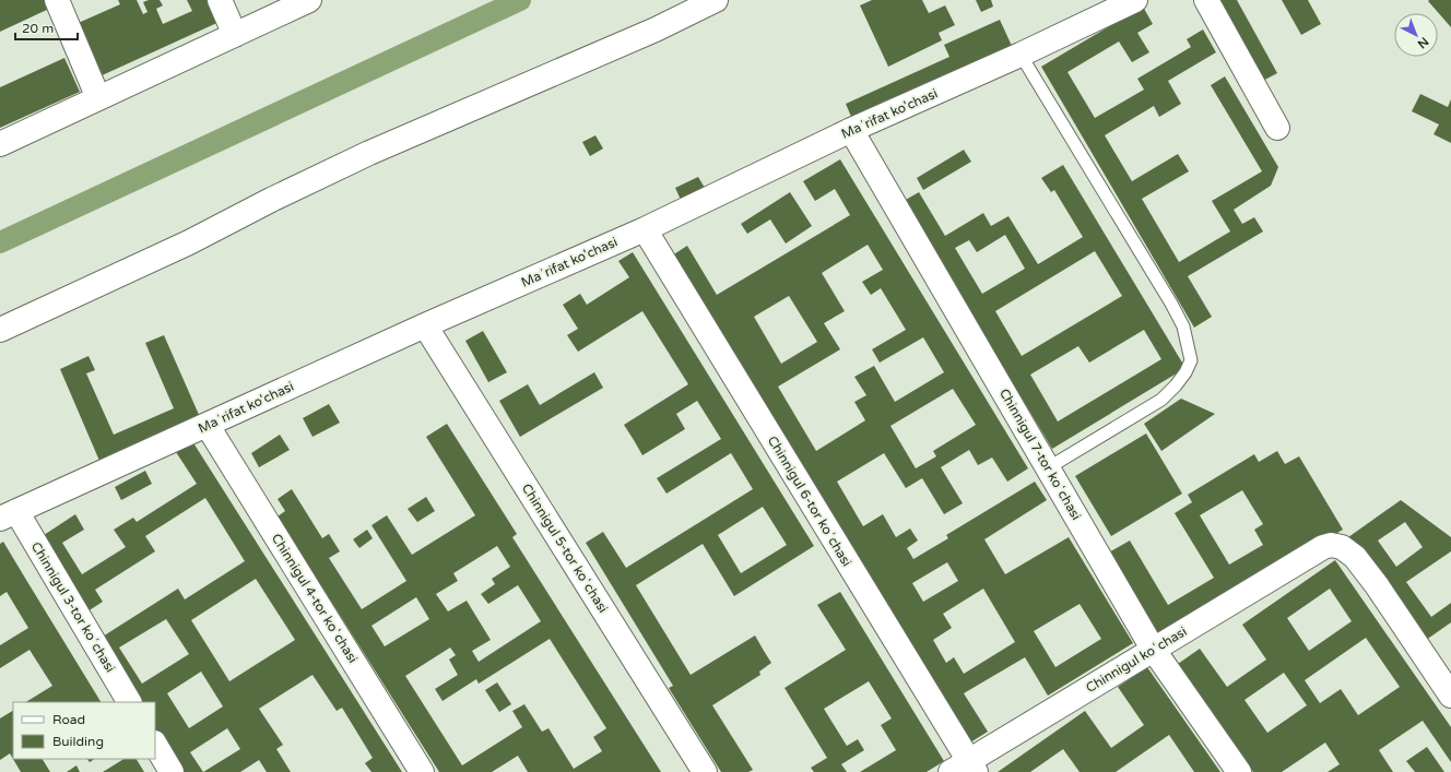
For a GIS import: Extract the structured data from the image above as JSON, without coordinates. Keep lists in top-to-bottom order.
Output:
{
  "streets": {
    "street": [
      "Maʼrifat ko'chasi",
      "Chinnigul 7-tor koʻchasi",
      "Chinnigul 6-tor koʻchasi",
      "Chinnigul 5-tor koʻchasi",
      "Chinnigul 4-tor koʻchasi",
      "Chinnigul 3-tor koʻchasi",
      "Chinnigul koʻchasi"
    ]
  },
  "crossings": [
    ["Maʼrifat ko'chasi", "Chinnigul 7-tor koʻchasi"],
    ["Maʼrifat ko'chasi", "Chinnigul 6-tor koʻchasi"],
    ["Maʼrifat ko'chasi", "Chinnigul 5-tor koʻchasi"],
    ["Maʼrifat ko'chasi", "Chinnigul 4-tor koʻchasi"],
    ["Maʼrifat ko'chasi", "Chinnigul 3-tor koʻchasi"],
    ["Chinnigul 7-tor koʻchasi", "Chinnigul koʻchasi"],
    ["Chinnigul 6-tor koʻchasi", "Chinnigul koʻchasi"]
  ],
  "legend": ["Road", "Building"],
  "scale_bar": "20 m",
  "north": "bottom right"
}
